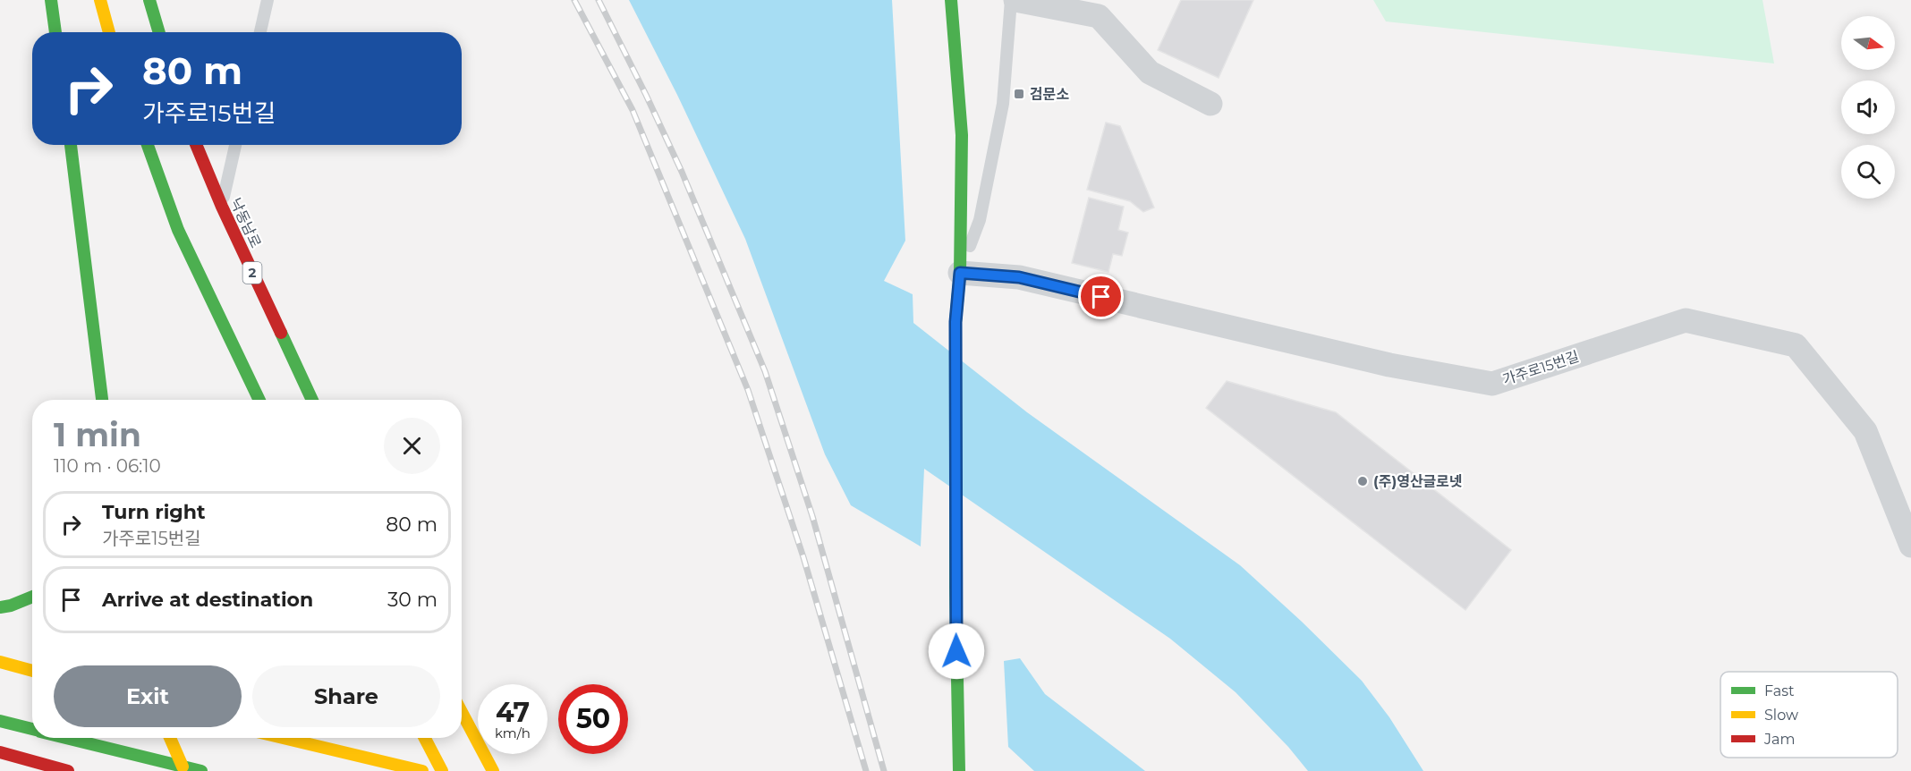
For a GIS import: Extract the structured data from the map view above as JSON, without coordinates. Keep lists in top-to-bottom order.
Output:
{
  "streets": {
    "main road": ["낙동남로", "2"],
    "street": ["가주로15번길"]
  },
  "places": {
    "transit": ["검문소"],
    "other": ["(주)영산글로넷"]
  },
  "legend": ["Fast", "Slow", "Jam"],
  "north": "right",
  "page": {
    "turn": ["80 m", "가주로15번길"],
    "heading": ["1 min", "110 m · 06:10"],
    "list": [
      {
        "name": "Turn right",
        "note": "가주로15번길",
        "value": "80 m"
      },
      {
        "name": "Arrive at destination",
        "value": "30 m"
      }
    ],
    "buttons": ["Exit", "Share"],
    "speed": "47 km/h",
    "limit": "50"
  }
}
